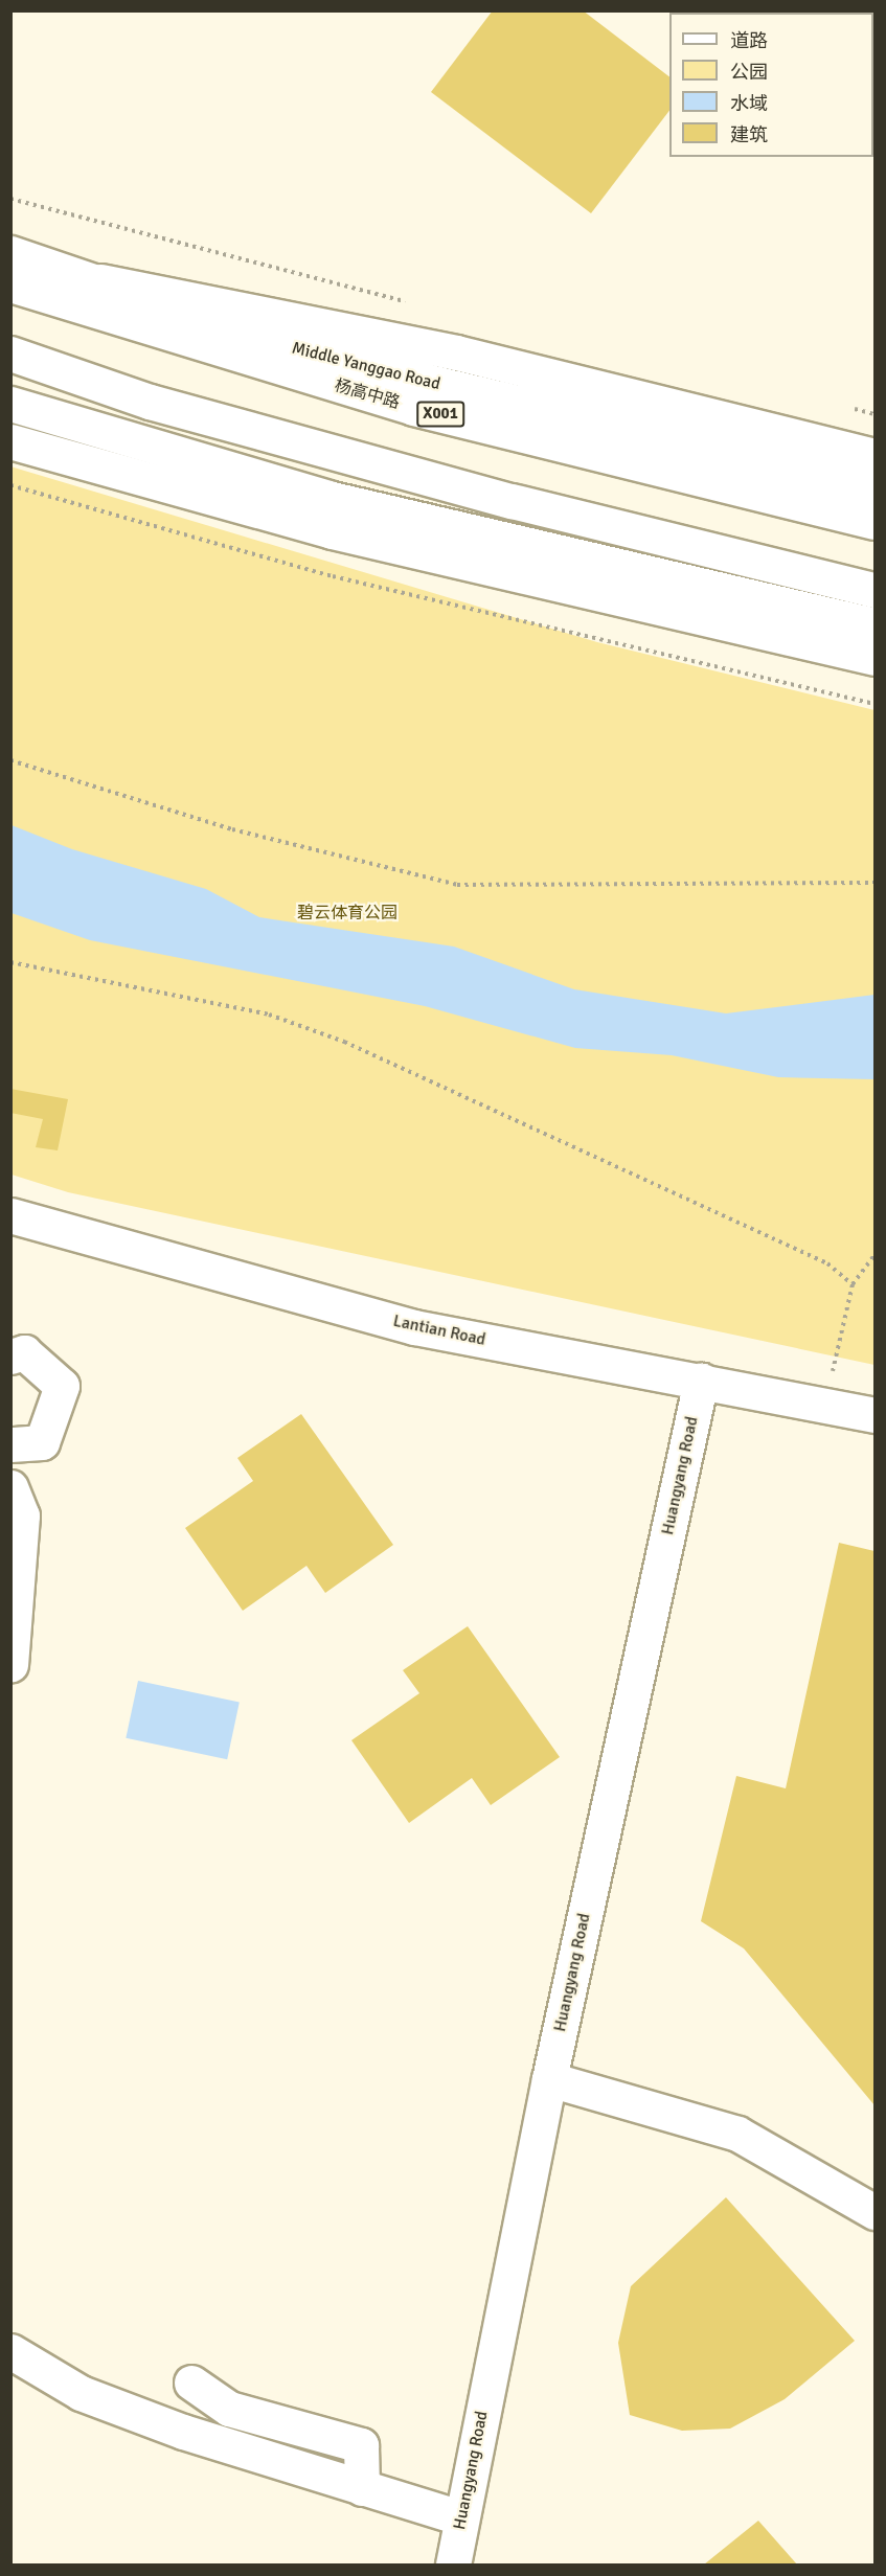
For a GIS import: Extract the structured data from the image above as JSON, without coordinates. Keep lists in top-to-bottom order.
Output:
{
  "streets": {
    "main road": [
      "Middle Yanggao Road",
      "杨高中路",
      "X001",
      "Lantian Road",
      "Huangyang Road"
    ]
  },
  "crossings": [
    ["Lantian Road", "Huangyang Road"]
  ],
  "parks": ["碧云体育公园"],
  "legend": [
    "道路",
    "公园",
    "水域",
    "建筑"
  ]
}
